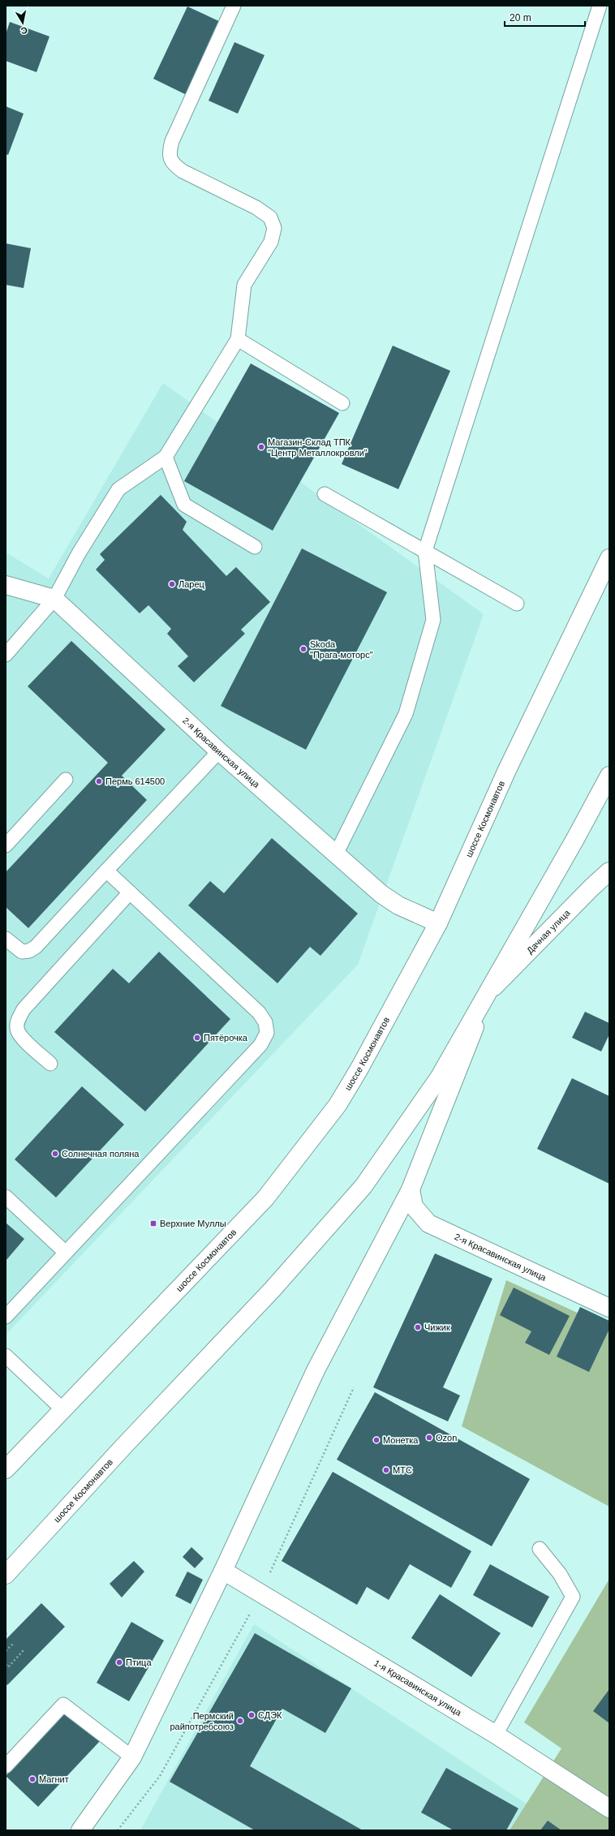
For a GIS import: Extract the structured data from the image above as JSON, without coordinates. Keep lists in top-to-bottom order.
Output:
{
  "streets": {
    "street": [
      "2-я Красавинская улица",
      "шоссе Космонавтов",
      "Дачная улица",
      "1-я Красавинская улица"
    ]
  },
  "crossings": [
    ["2-я Красавинская улица", "шоссе Космонавтов"],
    ["шоссе Космонавтов", "Дачная улица"]
  ],
  "places": {
    "other": [
      "Магазин-Склад ТПК \"Центр Металлокровли\"",
      "Ларец",
      "Skoda \"Прага-моторс\"",
      "Пермь 614500",
      "Пятёрочка",
      "Солнечная поляна",
      "Чижик",
      "Ozon",
      "Монетка",
      "МТС",
      "Птица",
      "СДЭК",
      "Пермский райпотребсоюз",
      "Магнит"
    ],
    "transit": ["Верхние Муллы"]
  },
  "scale_bar": "20 m",
  "north": "bottom"
}
